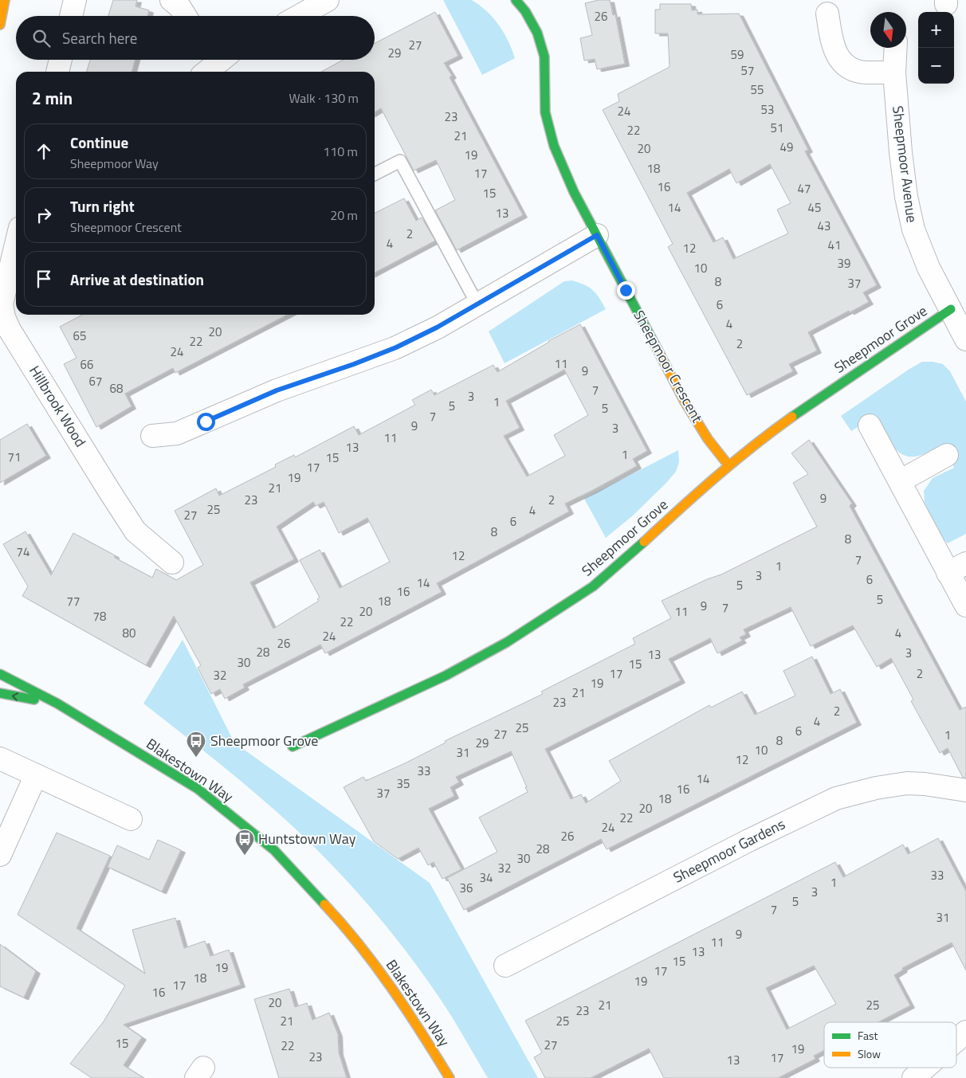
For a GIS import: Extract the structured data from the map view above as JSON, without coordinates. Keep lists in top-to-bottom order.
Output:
{
  "streets": {
    "street": [
      "Sheepmoor Avenue",
      "Sheepmoor Grove",
      "Sheepmoor Crescent",
      "Hillbrook Wood",
      "Blakestown Way",
      "Sheepmoor Gardens"
    ]
  },
  "crossings": [
    ["Sheepmoor Avenue", "Sheepmoor Grove"],
    ["Sheepmoor Grove", "Sheepmoor Crescent"]
  ],
  "places": {
    "bus stop": ["Sheepmoor Grove", "Huntstown Way"]
  },
  "house_numbers": [
    "26",
    "27",
    "29",
    "59",
    "57",
    "55",
    "53",
    "24",
    "23",
    "51",
    "22",
    "21",
    "49",
    "20",
    "19",
    "18",
    "17",
    "16",
    "47",
    "15",
    "14",
    "45",
    "13",
    "43",
    "2",
    "4",
    "41",
    "12",
    "39",
    "10",
    "8",
    "37",
    "6",
    "4",
    "20",
    "65",
    "22",
    "2",
    "24",
    "11",
    "66",
    "9",
    "67",
    "68",
    "7",
    "3",
    "1",
    "5",
    "5",
    "7",
    "9",
    "3",
    "11",
    "13",
    "1",
    "71",
    "15",
    "17",
    "19",
    "21",
    "9",
    "23",
    "2",
    "25",
    "4",
    "27",
    "6",
    "8",
    "8",
    "74",
    "12",
    "7",
    "1",
    "3",
    "6",
    "14",
    "5",
    "16",
    "5",
    "77",
    "18",
    "9",
    "7",
    "20",
    "11",
    "78",
    "22",
    "80",
    "4",
    "24",
    "26",
    "28",
    "3",
    "13",
    "30",
    "15",
    "17",
    "2",
    "32",
    "19",
    "21",
    "23",
    "2",
    "4",
    "25",
    "6",
    "27",
    "1",
    "8",
    "29",
    "10",
    "31",
    "12",
    "33",
    "14",
    "35",
    "16",
    "37",
    "18",
    "20",
    "22",
    "24",
    "26",
    "28",
    "30",
    "32",
    "33",
    "34",
    "1",
    "36",
    "3",
    "5",
    "7",
    "31",
    "9",
    "11",
    "13",
    "15",
    "19",
    "17",
    "18",
    "19",
    "17",
    "16",
    "20",
    "21",
    "25",
    "23",
    "21",
    "25",
    "15",
    "27",
    "22",
    "19",
    "23",
    "17",
    "13"
  ],
  "legend": ["Fast", "Slow"],
  "north": "bottom",
  "page": {
    "map_buttons": ["+", "−"],
    "search": "Search here",
    "heading": ["2 min", "Walk · 130 m"],
    "list": [
      ["Continue", "Sheepmoor Way", "110 m"],
      ["Turn right", "Sheepmoor Crescent", "20 m"],
      "Arrive at destination"
    ]
  }
}
